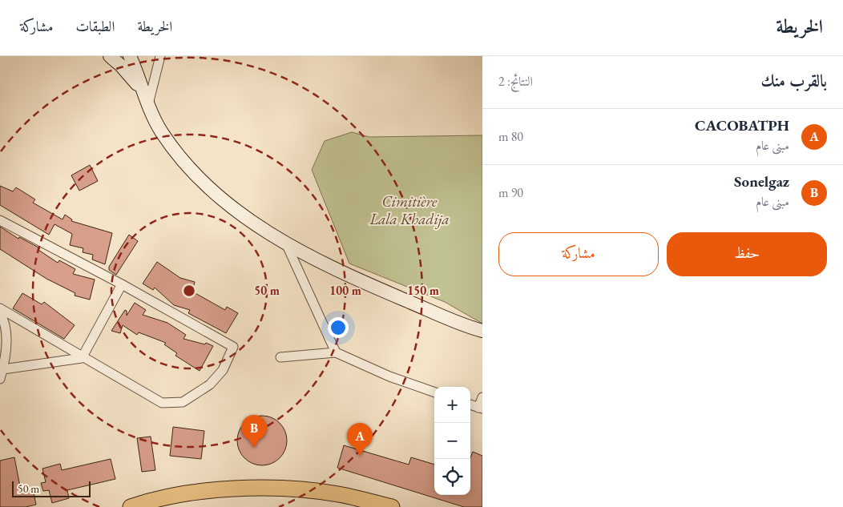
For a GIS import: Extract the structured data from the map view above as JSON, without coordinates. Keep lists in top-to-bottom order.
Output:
{
  "parks": ["Cimitière Lala Khadija"],
  "scale_bar": "50 m",
  "page": {
    "header": "الخريطة",
    "nav": ["الخريطة", "الطبقات", "مشاركة"],
    "heading": ["بالقرب منك", "النتائج: 2"],
    "list": [
      {
        "mark": "A",
        "name": "CACOBATPH",
        "note": "مبنى عام",
        "value": "80 m"
      },
      {
        "mark": "B",
        "name": "Sonelgaz",
        "note": "مبنى عام",
        "value": "90 m"
      }
    ],
    "buttons": ["حفظ", "مشاركة"],
    "map_buttons": ["+", "−"],
    "pins": ["B", "A"],
    "scale": "50 m"
  },
  "rings": ["50 m", "100 m", "150 m"]
}
